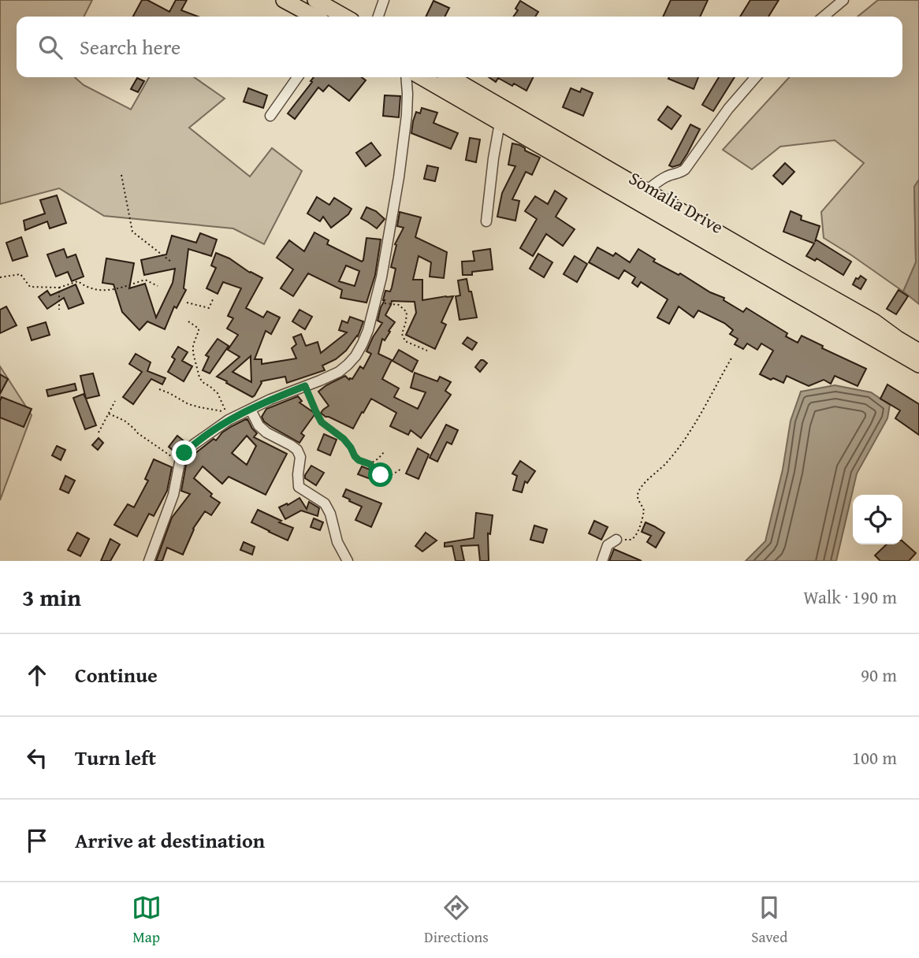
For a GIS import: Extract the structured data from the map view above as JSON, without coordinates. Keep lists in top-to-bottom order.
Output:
{
  "streets": {
    "main road": ["Somalia Drive"]
  },
  "page": {
    "search": "Search here",
    "heading": ["3 min", "Walk · 190 m"],
    "list": [
      ["Continue", "90 m"],
      ["Turn left", "100 m"],
      "Arrive at destination"
    ],
    "nav": ["Map", "Directions", "Saved"]
  }
}
